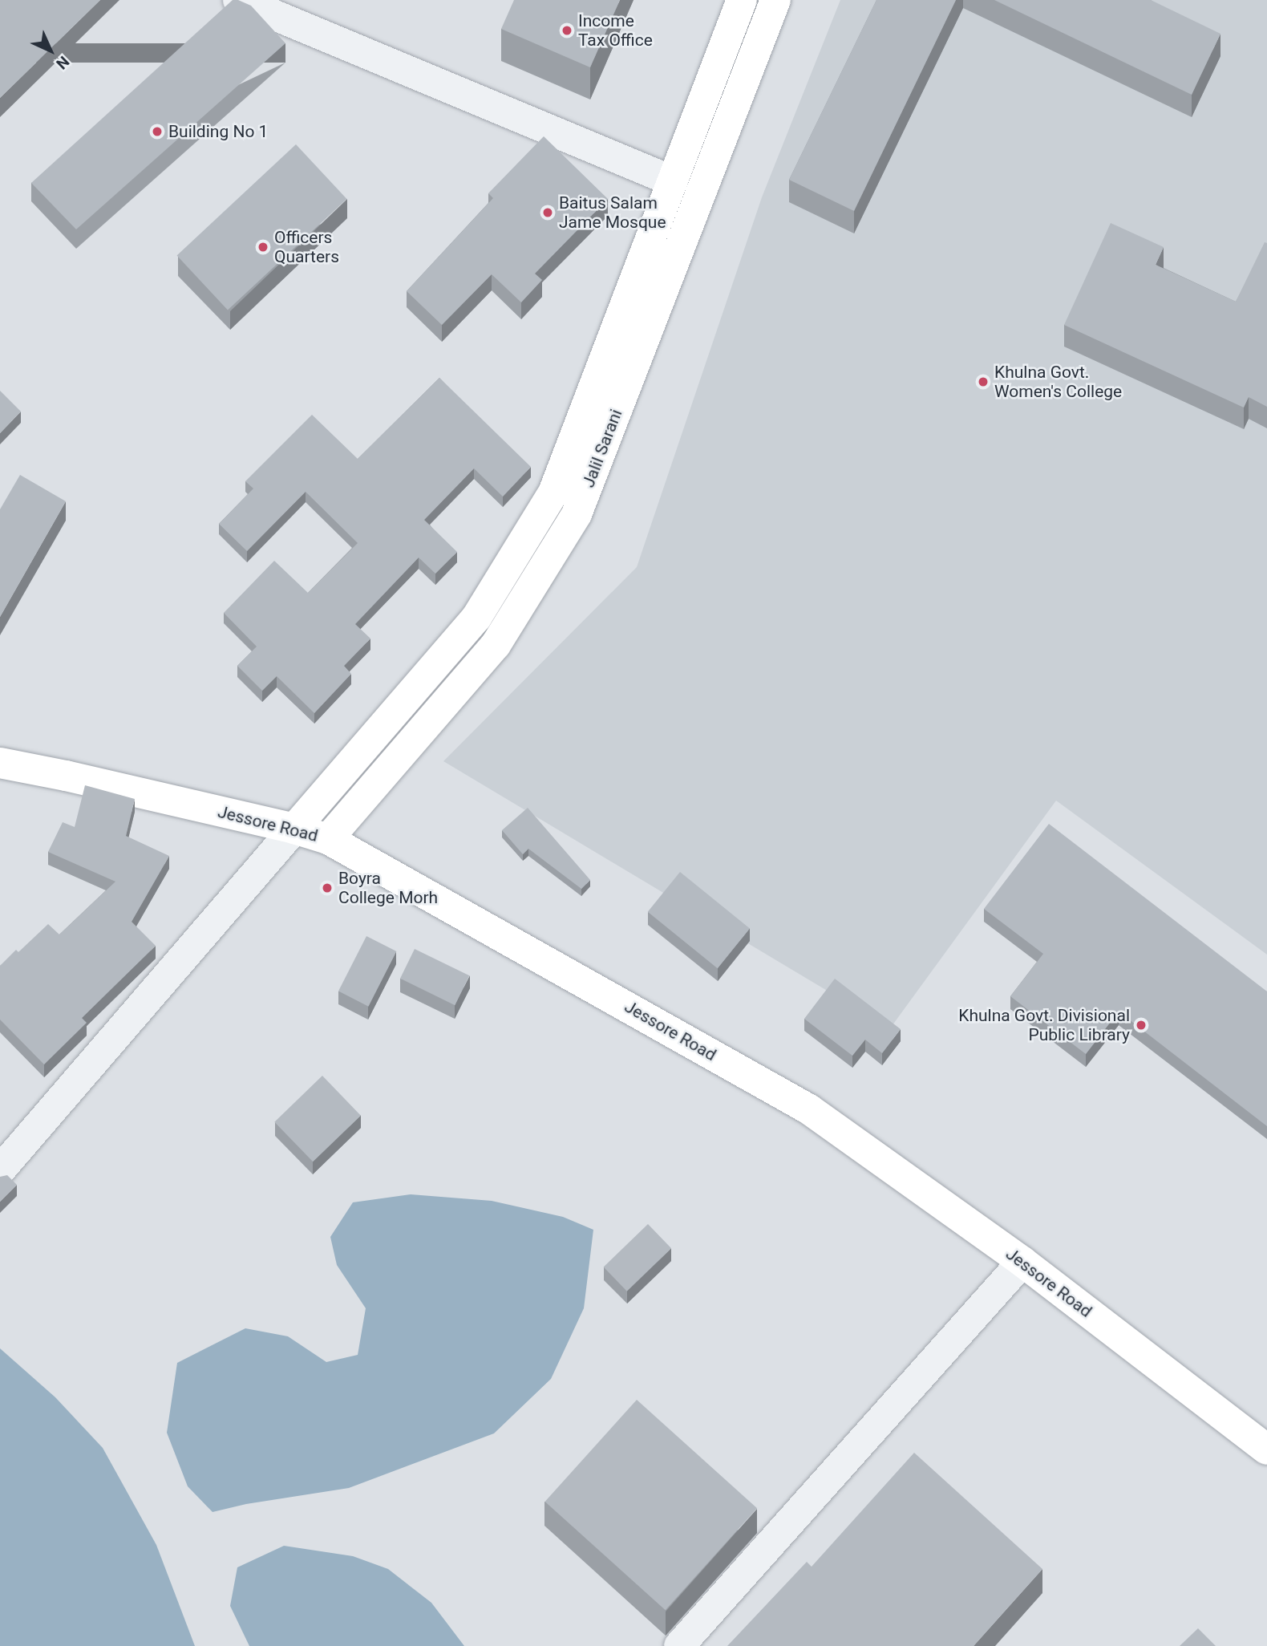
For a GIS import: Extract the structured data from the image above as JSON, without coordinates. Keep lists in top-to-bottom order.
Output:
{
  "streets": {
    "main road": ["Jalil Sarani", "Jessore Road"]
  },
  "crossings": [
    ["Jalil Sarani", "Jessore Road"]
  ],
  "places": [
    "Income Tax Office",
    "Building No 1",
    "Baitus Salam Jame Mosque",
    "Officers Quarters",
    "Khulna Govt. Women's College",
    "Boyra College Morh",
    "Khulna Govt. Divisional Public Library"
  ],
  "north": "bottom right"
}
